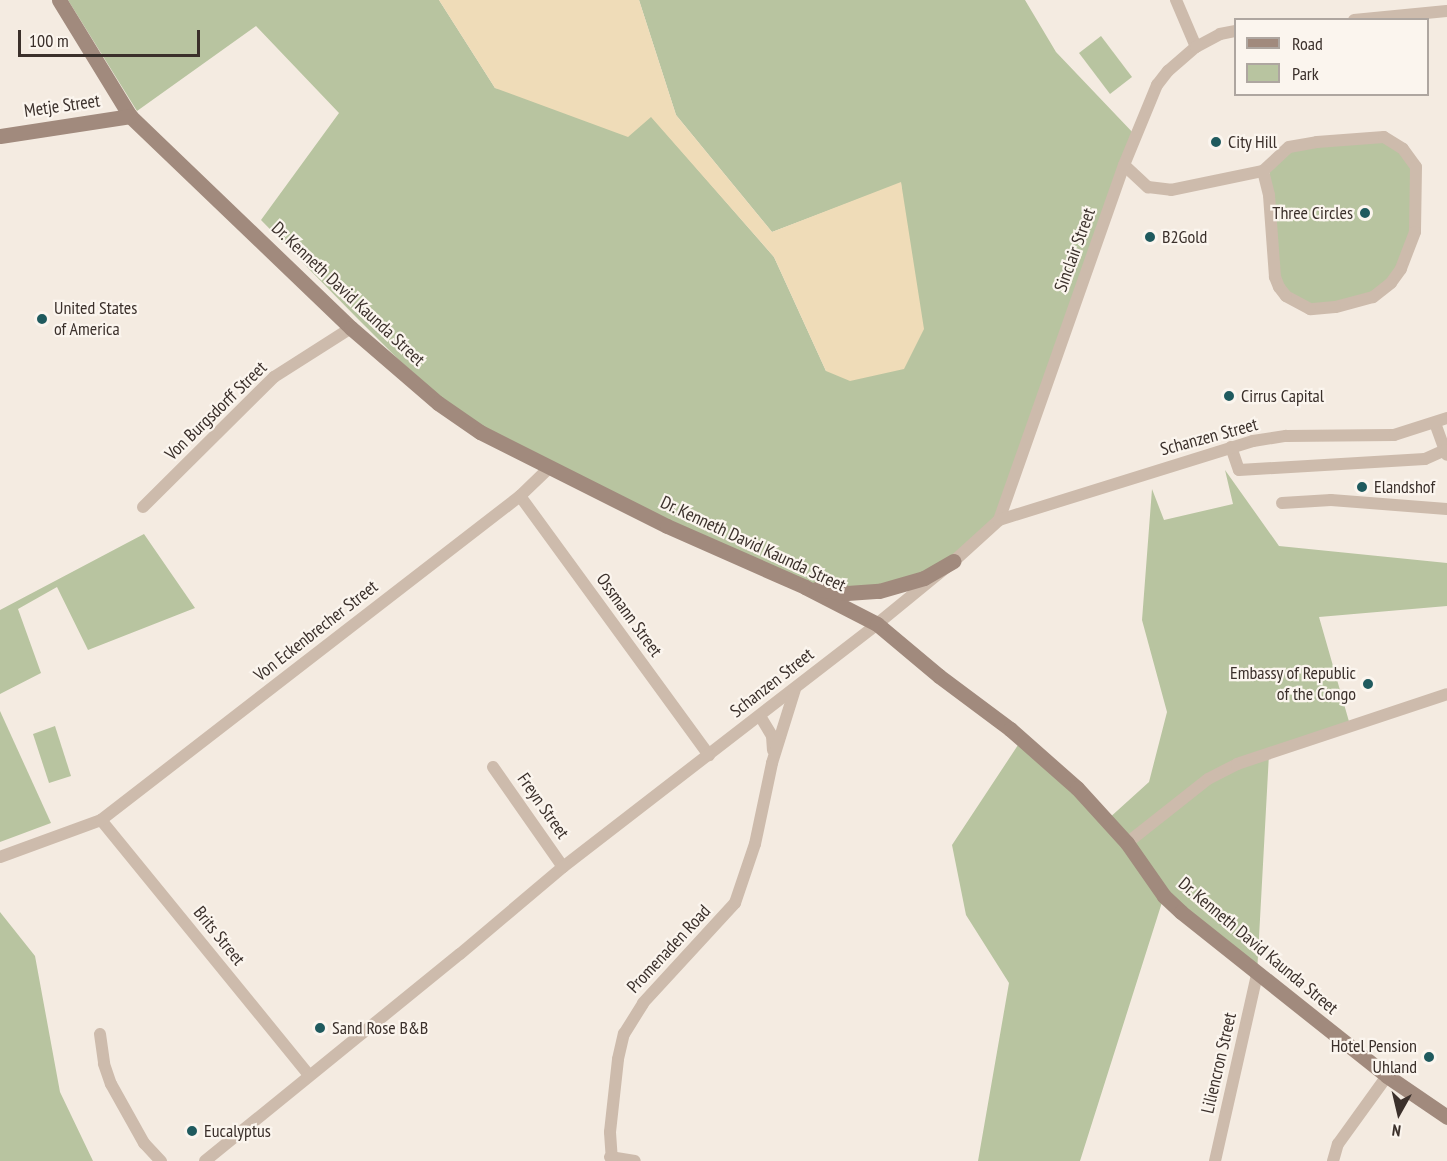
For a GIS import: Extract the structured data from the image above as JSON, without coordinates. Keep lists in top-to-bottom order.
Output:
{
  "streets": {
    "street": [
      "Metje Street",
      "Sinclair Street",
      "Dr. Kenneth David Kaunda Street",
      "Von Burgsdorff Street",
      "Schanzen Street",
      "Ossmann Street",
      "Von Eckenbrecher Street",
      "Freyn Street",
      "Brits Street",
      "Promenaden Road",
      "Liliencron Street"
    ]
  },
  "crossings": [
    ["Metje Street", "Dr. Kenneth David Kaunda Street"],
    ["Sinclair Street", "Schanzen Street"],
    ["Dr. Kenneth David Kaunda Street", "Von Burgsdorff Street"],
    ["Dr. Kenneth David Kaunda Street", "Schanzen Street"],
    ["Dr. Kenneth David Kaunda Street", "Von Eckenbrecher Street"],
    ["Dr. Kenneth David Kaunda Street", "Liliencron Street"],
    ["Schanzen Street", "Ossmann Street"],
    ["Schanzen Street", "Freyn Street"],
    ["Schanzen Street", "Brits Street"],
    ["Schanzen Street", "Promenaden Road"],
    ["Ossmann Street", "Von Eckenbrecher Street"],
    ["Von Eckenbrecher Street", "Brits Street"]
  ],
  "places": [
    "City Hill",
    "Three Circles",
    "B2Gold",
    "United States of America",
    "Cirrus Capital",
    "Elandshof",
    "Embassy of Republic of the Congo",
    "Sand Rose B&B",
    "Hotel Pension Uhland",
    "Eucalyptus"
  ],
  "legend": ["Road", "Park"],
  "scale_bar": "100 m",
  "north": "bottom"
}
